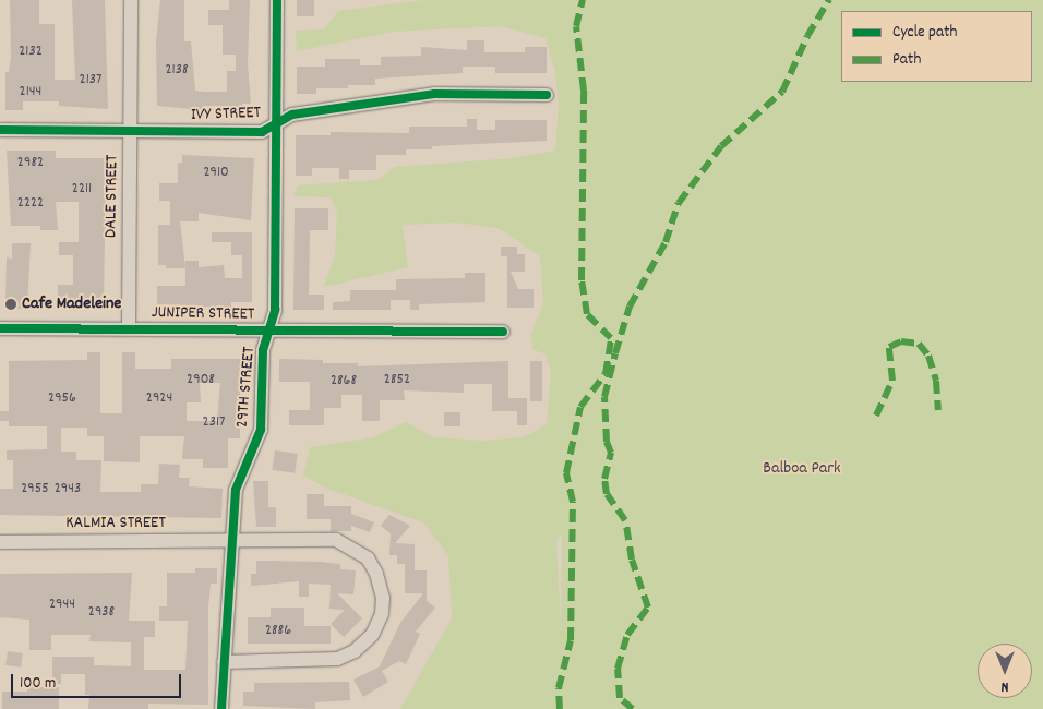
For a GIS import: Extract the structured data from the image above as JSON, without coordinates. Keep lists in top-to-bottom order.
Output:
{
  "streets": {
    "street": [
      "IVY STREET",
      "DALE STREET",
      "JUNIPER STREET",
      "29TH STREET",
      "KALMIA STREET"
    ]
  },
  "crossings": [
    ["IVY STREET", "DALE STREET"],
    ["IVY STREET", "29TH STREET"],
    ["DALE STREET", "JUNIPER STREET"],
    ["JUNIPER STREET", "29TH STREET"],
    ["29TH STREET", "KALMIA STREET"]
  ],
  "parks": ["Balboa Park"],
  "places": ["Cafe Madeleine"],
  "house_numbers": [
    "2132",
    "2138",
    "2137",
    "2144",
    "2982",
    "2910",
    "2211",
    "2222",
    "2908",
    "2852",
    "2868",
    "2956",
    "2924",
    "2317",
    "2955",
    "2943",
    "2944",
    "2938",
    "2886"
  ],
  "legend": ["Cycle path", "Path"],
  "scale_bar": "100 m",
  "north": "bottom"
}
